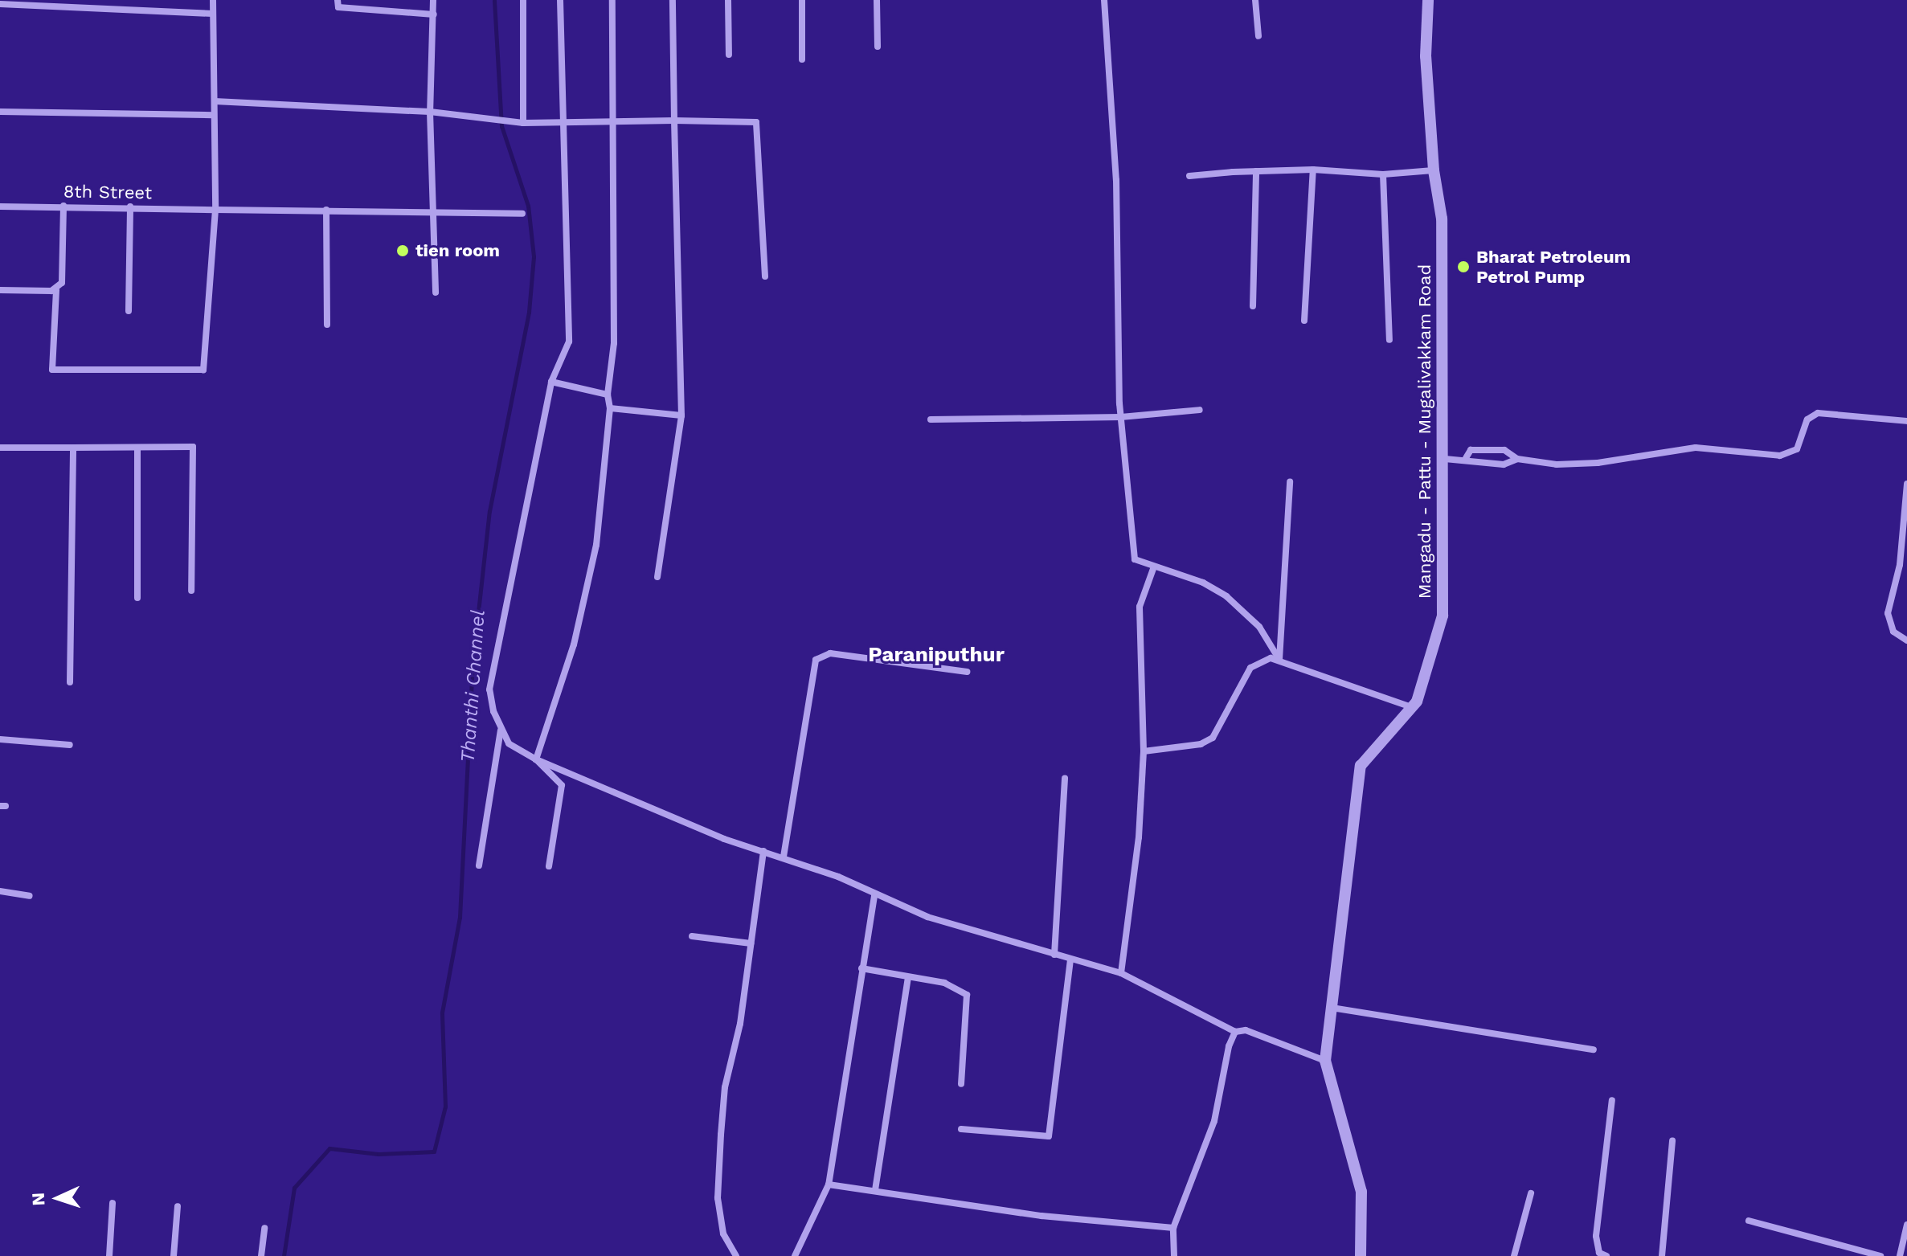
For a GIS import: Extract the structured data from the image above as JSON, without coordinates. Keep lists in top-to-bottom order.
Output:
{
  "streets": {
    "street": ["8th Street", "Mangadu - Pattu - Mugalivakkam Road"]
  },
  "districts": ["Paraniputhur"],
  "water": ["Thanthi Channel"],
  "places": ["tien room", "Bharat Petroleum Petrol Pump"],
  "north": "left"
}
